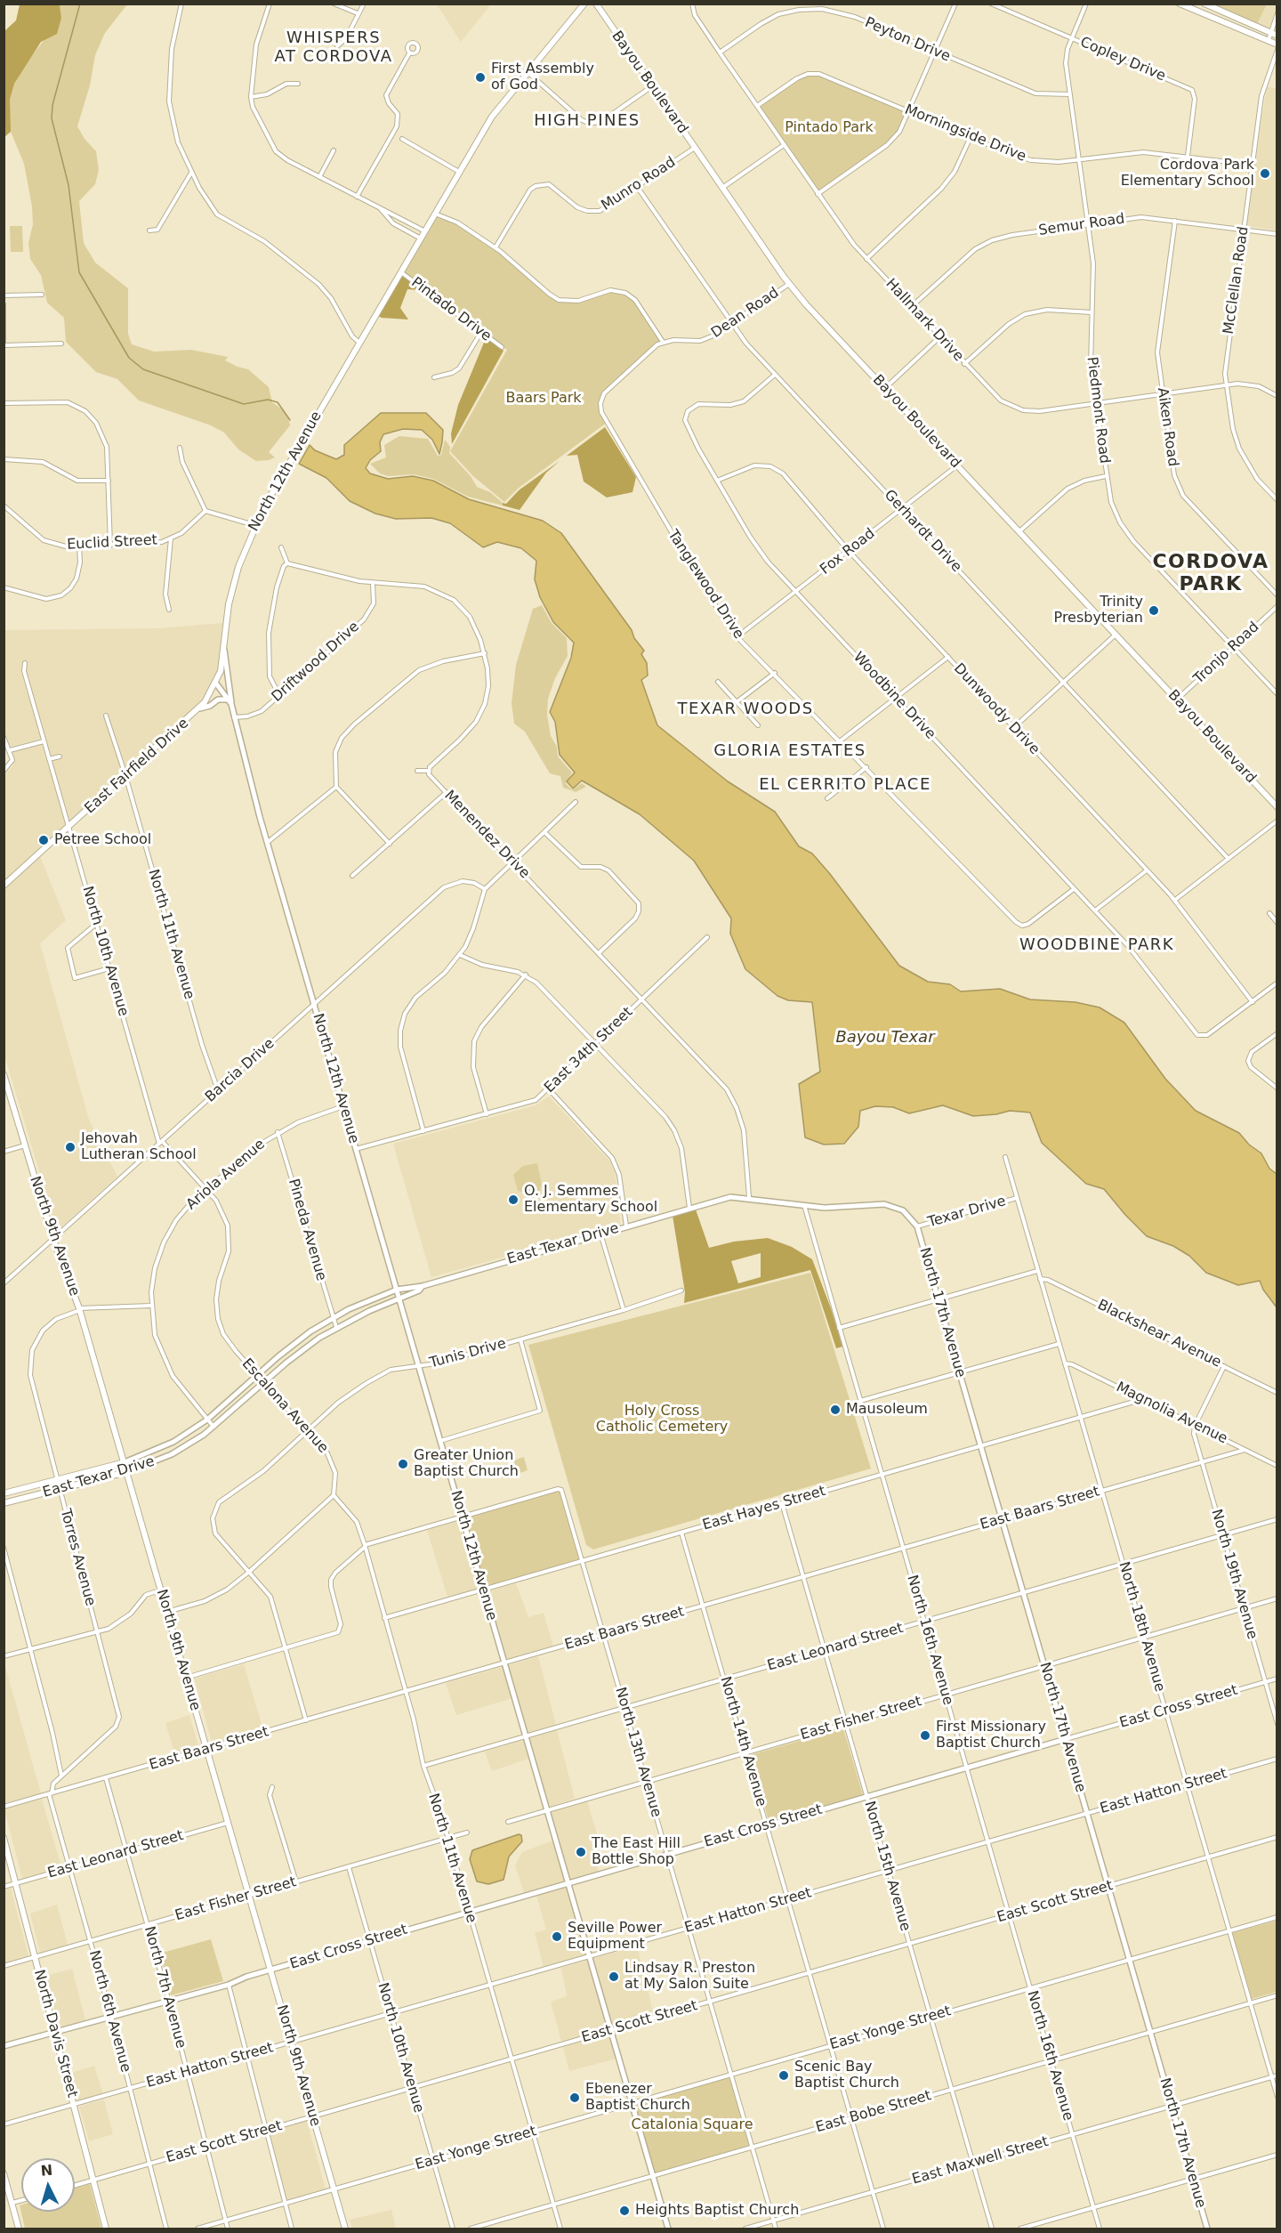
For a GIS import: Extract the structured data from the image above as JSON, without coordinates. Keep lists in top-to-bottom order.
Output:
{
  "streets": {
    "main road": [
      "Bayou Boulevard",
      "North 12th Avenue",
      "East Fairfield Drive",
      "North 9th Avenue",
      "East Texar Drive",
      "North Davis Street"
    ],
    "street": [
      "Peyton Drive",
      "Copley Drive",
      "Morningside Drive",
      "Munro Road",
      "Semur Road",
      "McClellan Road",
      "Pintado Drive",
      "Dean Road",
      "Hallmark Drive",
      "Piedmont Road",
      "Aiken Road",
      "Gerhardt Drive",
      "Euclid Street",
      "Fox Road",
      "Tanglewood Drive",
      "Tronjo Road",
      "Driftwood Drive",
      "Woodbine Drive",
      "Dunwoody Drive",
      "Menendez Drive",
      "North 11th Avenue",
      "North 10th Avenue",
      "East 34th Street",
      "Barcia Drive",
      "Ariola Avenue",
      "Texar Drive",
      "Pineda Avenue",
      "North 17th Avenue",
      "Blackshear Avenue",
      "Tunis Drive",
      "Escalona Avenue",
      "Magnolia Avenue",
      "East Hayes Street",
      "East Baars Street",
      "Torres Avenue",
      "North 19th Avenue",
      "North 18th Avenue",
      "North 16th Avenue",
      "East Leonard Street",
      "East Cross Street",
      "East Fisher Street",
      "North 14th Avenue",
      "North 13th Avenue",
      "East Hatton Street",
      "North 15th Avenue",
      "East Scott Street",
      "North 7th Avenue",
      "North 6th Avenue",
      "East Yonge Street",
      "East Bobe Street",
      "East Maxwell Street"
    ]
  },
  "crossings": [
    ["Peyton Drive", "Hallmark Drive"],
    ["Peyton Drive", "Piedmont Road"],
    ["Copley Drive", "Morningside Drive"],
    ["Copley Drive", "Piedmont Road"],
    ["Bayou Boulevard", "Munro Road"],
    ["Bayou Boulevard", "Dean Road"],
    ["Bayou Boulevard", "Fox Road"],
    ["Bayou Boulevard", "Tronjo Road"],
    ["Morningside Drive", "McClellan Road"],
    ["Morningside Drive", "Hallmark Drive"],
    ["Morningside Drive", "Piedmont Road"],
    ["Munro Road", "Gerhardt Drive"],
    ["Semur Road", "McClellan Road"],
    ["Semur Road", "Hallmark Drive"],
    ["Semur Road", "Piedmont Road"],
    ["Semur Road", "Aiken Road"],
    ["McClellan Road", "Hallmark Drive"],
    ["Pintado Drive", "North 12th Avenue"],
    ["Dean Road", "Gerhardt Drive"],
    ["Dean Road", "Tanglewood Drive"],
    ["Hallmark Drive", "Piedmont Road"],
    ["Hallmark Drive", "Aiken Road"],
    ["Piedmont Road", "Tronjo Road"],
    ["North 12th Avenue", "Driftwood Drive"],
    ["North 12th Avenue", "East Fairfield Drive"],
    ["North 12th Avenue", "East 34th Street"],
    ["North 12th Avenue", "Barcia Drive"],
    ["North 12th Avenue", "Ariola Avenue"],
    ["North 12th Avenue", "East Texar Drive"],
    ["North 12th Avenue", "Tunis Drive"],
    ["North 12th Avenue", "East Hayes Street"],
    ["North 12th Avenue", "East Baars Street"],
    ["North 12th Avenue", "East Leonard Street"],
    ["North 12th Avenue", "East Cross Street"],
    ["North 12th Avenue", "East Fisher Street"],
    ["North 12th Avenue", "North 13th Avenue"],
    ["North 12th Avenue", "East Hatton Street"],
    ["North 12th Avenue", "East Scott Street"],
    ["North 12th Avenue", "East Yonge Street"],
    ["North 12th Avenue", "East Bobe Street"],
    ["Gerhardt Drive", "Fox Road"],
    ["Gerhardt Drive", "Woodbine Drive"],
    ["Fox Road", "Tanglewood Drive"],
    ["Fox Road", "Woodbine Drive"],
    ["Fox Road", "Dunwoody Drive"],
    ["Tanglewood Drive", "Woodbine Drive"],
    ["Woodbine Drive", "Dunwoody Drive"],
    ["East Fairfield Drive", "North 11th Avenue"],
    ["East Fairfield Drive", "North 10th Avenue"],
    ["Menendez Drive", "East 34th Street"],
    ["Menendez Drive", "East Texar Drive"],
    ["North 11th Avenue", "Barcia Drive"],
    ["North 11th Avenue", "Escalona Avenue"],
    ["North 11th Avenue", "East Hayes Street"],
    ["North 11th Avenue", "East Baars Street"],
    ["North 11th Avenue", "East Leonard Street"],
    ["North 11th Avenue", "East Cross Street"],
    ["North 11th Avenue", "East Fisher Street"],
    ["North 11th Avenue", "East Hatton Street"],
    ["North 11th Avenue", "East Scott Street"],
    ["North 11th Avenue", "East Yonge Street"],
    ["North 11th Avenue", "East Bobe Street"],
    ["North 10th Avenue", "Barcia Drive"],
    ["North 10th Avenue", "Escalona Avenue"],
    ["North 10th Avenue", "East Cross Street"],
    ["North 10th Avenue", "East Fisher Street"],
    ["North 10th Avenue", "East Hatton Street"],
    ["North 10th Avenue", "East Scott Street"],
    ["North 10th Avenue", "East Yonge Street"],
    ["Barcia Drive", "North 9th Avenue"],
    ["Barcia Drive", "Escalona Avenue"],
    ["Ariola Avenue", "Pineda Avenue"],
    ["Ariola Avenue", "East Texar Drive"],
    ["Ariola Avenue", "Escalona Avenue"],
    ["Ariola Avenue", "Torres Avenue"],
    ["Texar Drive", "East Texar Drive"],
    ["Texar Drive", "North 17th Avenue"],
    ["Texar Drive", "North 18th Avenue"],
    ["Pineda Avenue", "East Texar Drive"],
    ["North 9th Avenue", "East Texar Drive"],
    ["North 9th Avenue", "East Baars Street"],
    ["North 9th Avenue", "Torres Avenue"],
    ["North 9th Avenue", "East Leonard Street"],
    ["North 9th Avenue", "East Cross Street"],
    ["North 9th Avenue", "East Fisher Street"],
    ["North 9th Avenue", "East Hatton Street"],
    ["North 9th Avenue", "East Scott Street"],
    ["North 9th Avenue", "East Yonge Street"],
    ["East Texar Drive", "North 17th Avenue"],
    ["East Texar Drive", "Escalona Avenue"],
    ["East Texar Drive", "Torres Avenue"],
    ["East Texar Drive", "North 16th Avenue"],
    ["North 17th Avenue", "East Hayes Street"],
    ["North 17th Avenue", "East Baars Street"],
    ["North 17th Avenue", "East Leonard Street"],
    ["North 17th Avenue", "East Cross Street"],
    ["North 17th Avenue", "East Fisher Street"],
    ["North 17th Avenue", "East Hatton Street"],
    ["North 17th Avenue", "East Scott Street"],
    ["North 17th Avenue", "East Yonge Street"],
    ["North 17th Avenue", "East Bobe Street"],
    ["North 17th Avenue", "East Maxwell Street"],
    ["Blackshear Avenue", "North 18th Avenue"],
    ["Tunis Drive", "Escalona Avenue"],
    ["Magnolia Avenue", "East Hayes Street"],
    ["Magnolia Avenue", "East Baars Street"],
    ["Magnolia Avenue", "North 19th Avenue"],
    ["Magnolia Avenue", "North 18th Avenue"],
    ["East Hayes Street", "North 18th Avenue"],
    ["East Hayes Street", "North 16th Avenue"],
    ["East Hayes Street", "North 14th Avenue"],
    ["East Hayes Street", "North 13th Avenue"],
    ["East Hayes Street", "North 15th Avenue"],
    ["East Baars Street", "North 19th Avenue"],
    ["East Baars Street", "North 18th Avenue"],
    ["East Baars Street", "North 16th Avenue"],
    ["East Baars Street", "North 14th Avenue"],
    ["East Baars Street", "North 13th Avenue"],
    ["East Baars Street", "North 15th Avenue"],
    ["East Baars Street", "North 7th Avenue"],
    ["East Baars Street", "North 6th Avenue"],
    ["North 19th Avenue", "East Leonard Street"],
    ["North 19th Avenue", "East Cross Street"],
    ["North 19th Avenue", "East Fisher Street"],
    ["North 18th Avenue", "East Leonard Street"],
    ["North 18th Avenue", "East Cross Street"],
    ["North 18th Avenue", "East Fisher Street"],
    ["North 18th Avenue", "East Hatton Street"],
    ["North 18th Avenue", "East Scott Street"],
    ["North 18th Avenue", "East Yonge Street"],
    ["North 18th Avenue", "East Bobe Street"],
    ["North 18th Avenue", "East Maxwell Street"],
    ["North 16th Avenue", "East Leonard Street"],
    ["North 16th Avenue", "East Cross Street"],
    ["North 16th Avenue", "East Fisher Street"],
    ["North 16th Avenue", "East Hatton Street"],
    ["North 16th Avenue", "East Scott Street"],
    ["North 16th Avenue", "East Yonge Street"],
    ["North 16th Avenue", "East Bobe Street"],
    ["North 16th Avenue", "East Maxwell Street"],
    ["East Leonard Street", "North 14th Avenue"],
    ["East Leonard Street", "North 13th Avenue"],
    ["East Leonard Street", "North 15th Avenue"],
    ["East Leonard Street", "North 7th Avenue"],
    ["East Leonard Street", "North 6th Avenue"],
    ["East Leonard Street", "North Davis Street"],
    ["East Cross Street", "North 14th Avenue"],
    ["East Cross Street", "North 13th Avenue"],
    ["East Cross Street", "North 15th Avenue"],
    ["East Cross Street", "North 7th Avenue"],
    ["East Cross Street", "North 6th Avenue"],
    ["East Cross Street", "North Davis Street"],
    ["East Fisher Street", "North 14th Avenue"],
    ["East Fisher Street", "North 13th Avenue"],
    ["East Fisher Street", "North 15th Avenue"],
    ["East Fisher Street", "North 7th Avenue"],
    ["East Fisher Street", "North 6th Avenue"],
    ["East Fisher Street", "North Davis Street"],
    ["North 14th Avenue", "East Hatton Street"],
    ["North 14th Avenue", "East Scott Street"],
    ["North 14th Avenue", "East Yonge Street"],
    ["North 14th Avenue", "East Bobe Street"],
    ["North 14th Avenue", "East Maxwell Street"],
    ["North 13th Avenue", "East Hatton Street"],
    ["North 13th Avenue", "East Scott Street"],
    ["North 13th Avenue", "East Yonge Street"],
    ["North 13th Avenue", "East Bobe Street"],
    ["North 13th Avenue", "East Maxwell Street"],
    ["East Hatton Street", "North 15th Avenue"],
    ["East Hatton Street", "North 7th Avenue"],
    ["East Hatton Street", "North 6th Avenue"],
    ["East Hatton Street", "North Davis Street"],
    ["North 15th Avenue", "East Scott Street"],
    ["North 15th Avenue", "East Yonge Street"],
    ["North 15th Avenue", "East Bobe Street"],
    ["North 15th Avenue", "East Maxwell Street"],
    ["East Scott Street", "North 7th Avenue"],
    ["East Scott Street", "North 6th Avenue"],
    ["East Scott Street", "North Davis Street"],
    ["North 7th Avenue", "East Yonge Street"]
  ],
  "districts": [
    "WHISPERS AT CORDOVA",
    "HIGH PINES",
    "CORDOVA PARK",
    "TEXAR WOODS",
    "GLORIA ESTATES",
    "EL CERRITO PLACE",
    "WOODBINE PARK"
  ],
  "water": ["Bayou Texar"],
  "parks": [
    "Pintado Park",
    "Baars Park",
    "Holy Cross Catholic Cemetery",
    "Catalonia Square"
  ],
  "places": [
    "First Assembly of God",
    "Cordova Park Elementary School",
    "Trinity Presbyterian",
    "Petree School",
    "Jehovah Lutheran School",
    "O. J. Semmes Elementary School",
    "Mausoleum",
    "Greater Union Baptist Church",
    "First Missionary Baptist Church",
    "The East Hill Bottle Shop",
    "Seville Power Equipment",
    "Lindsay R. Preston at My Salon Suite",
    "Scenic Bay Baptist Church",
    "Ebenezer Baptist Church",
    "Heights Baptist Church"
  ],
  "north": "top"
}
